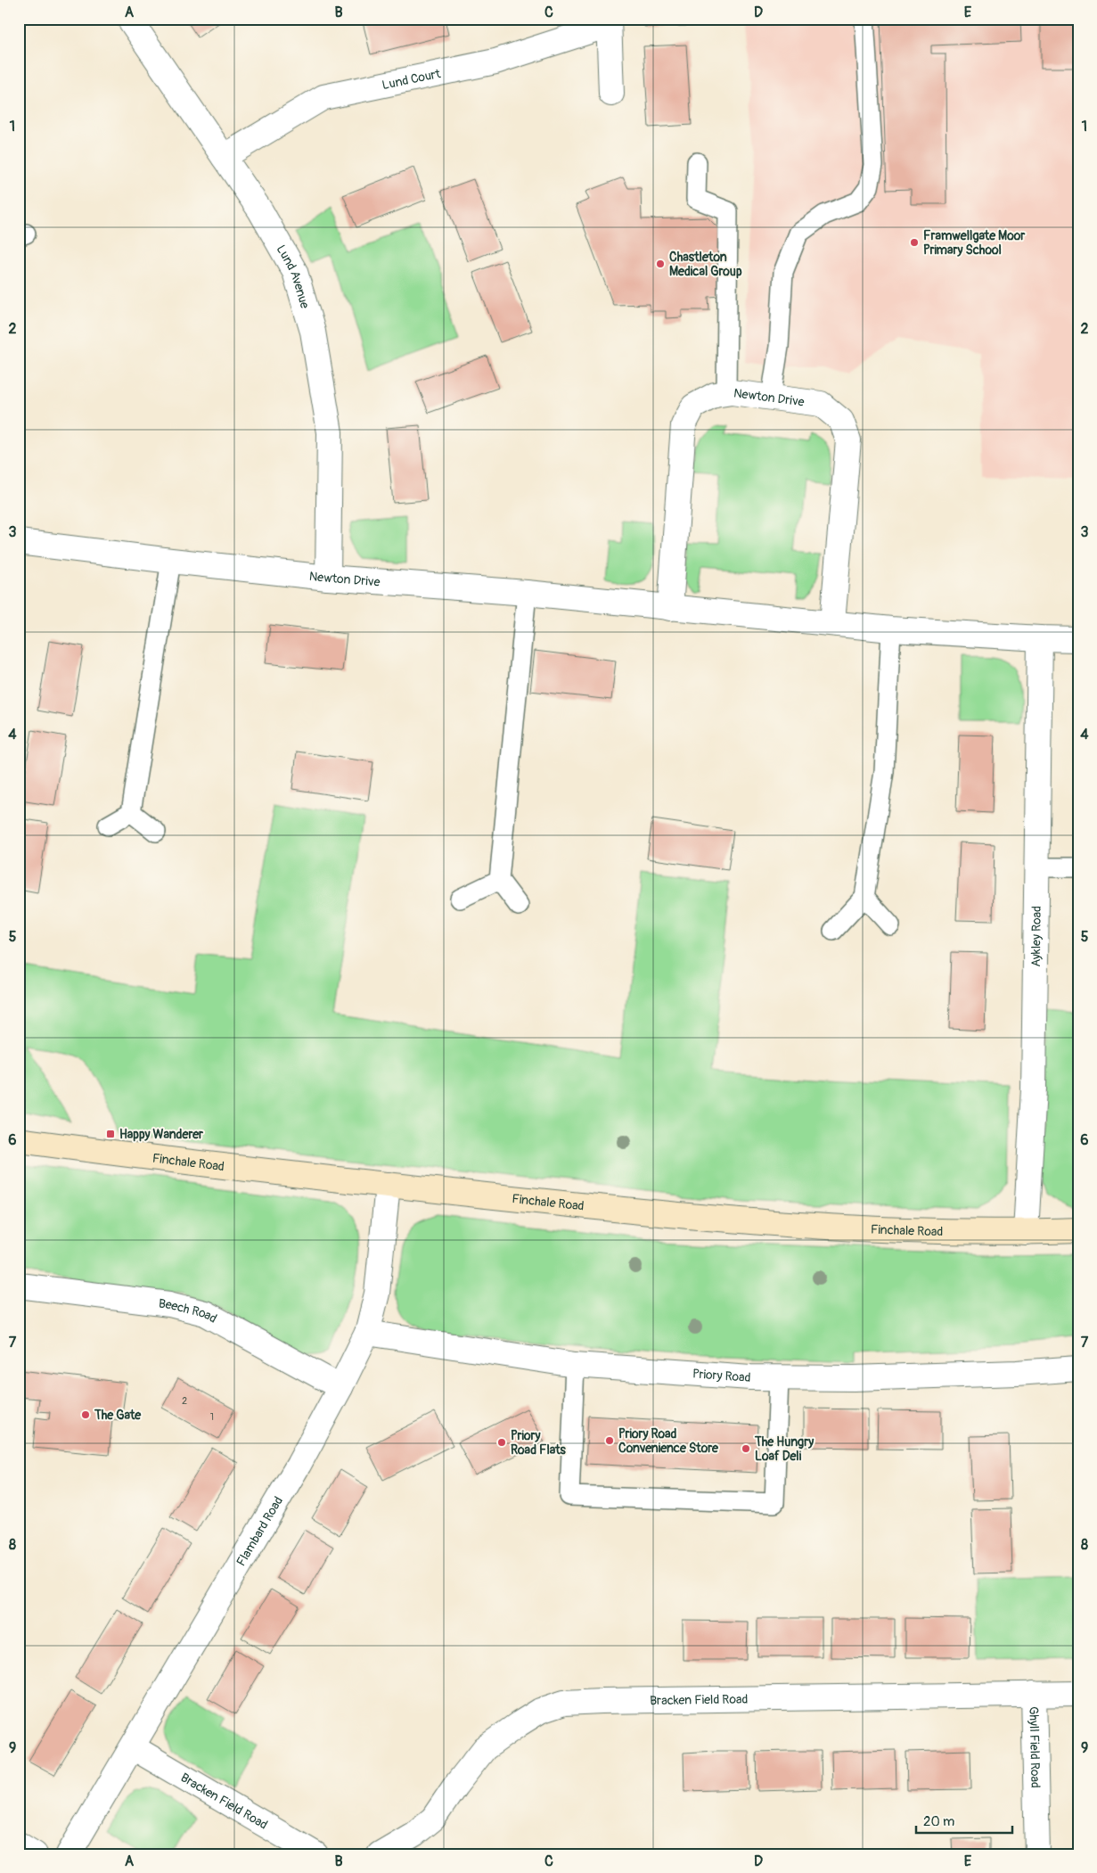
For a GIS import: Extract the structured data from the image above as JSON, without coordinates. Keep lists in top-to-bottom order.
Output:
{
  "streets": {
    "street": [
      "Lund Court",
      "Lund Avenue",
      "Newton Drive",
      "Aykley Road",
      "Finchale Road",
      "Beech Road",
      "Priory Road",
      "Flambard Road",
      "Bracken Field Road",
      "Ghyll Field Road"
    ]
  },
  "crossings": [
    ["Lund Court", "Lund Avenue"],
    ["Lund Avenue", "Newton Drive"],
    ["Newton Drive", "Aykley Road"],
    ["Aykley Road", "Finchale Road"],
    ["Finchale Road", "Flambard Road"],
    ["Beech Road", "Flambard Road"],
    ["Priory Road", "Flambard Road"],
    ["Flambard Road", "Bracken Field Road"],
    ["Bracken Field Road", "Ghyll Field Road"]
  ],
  "places": {
    "other": [
      "Framwellgate Moor Primary School",
      "Chastleton Medical Group",
      "The Gate",
      "Priory Road Convenience Store",
      "Priory Road Flats",
      "The Hungry Loaf Deli"
    ],
    "transit": ["Happy Wanderer"]
  },
  "house_numbers": ["2", "1"],
  "scale_bar": "20 m",
  "grid": {
    "columns": [
      "A",
      "B",
      "C",
      "D",
      "E"
    ],
    "rows": [
      "1",
      "2",
      "3",
      "4",
      "5",
      "6",
      "7",
      "8",
      "9"
    ]
  }
}
